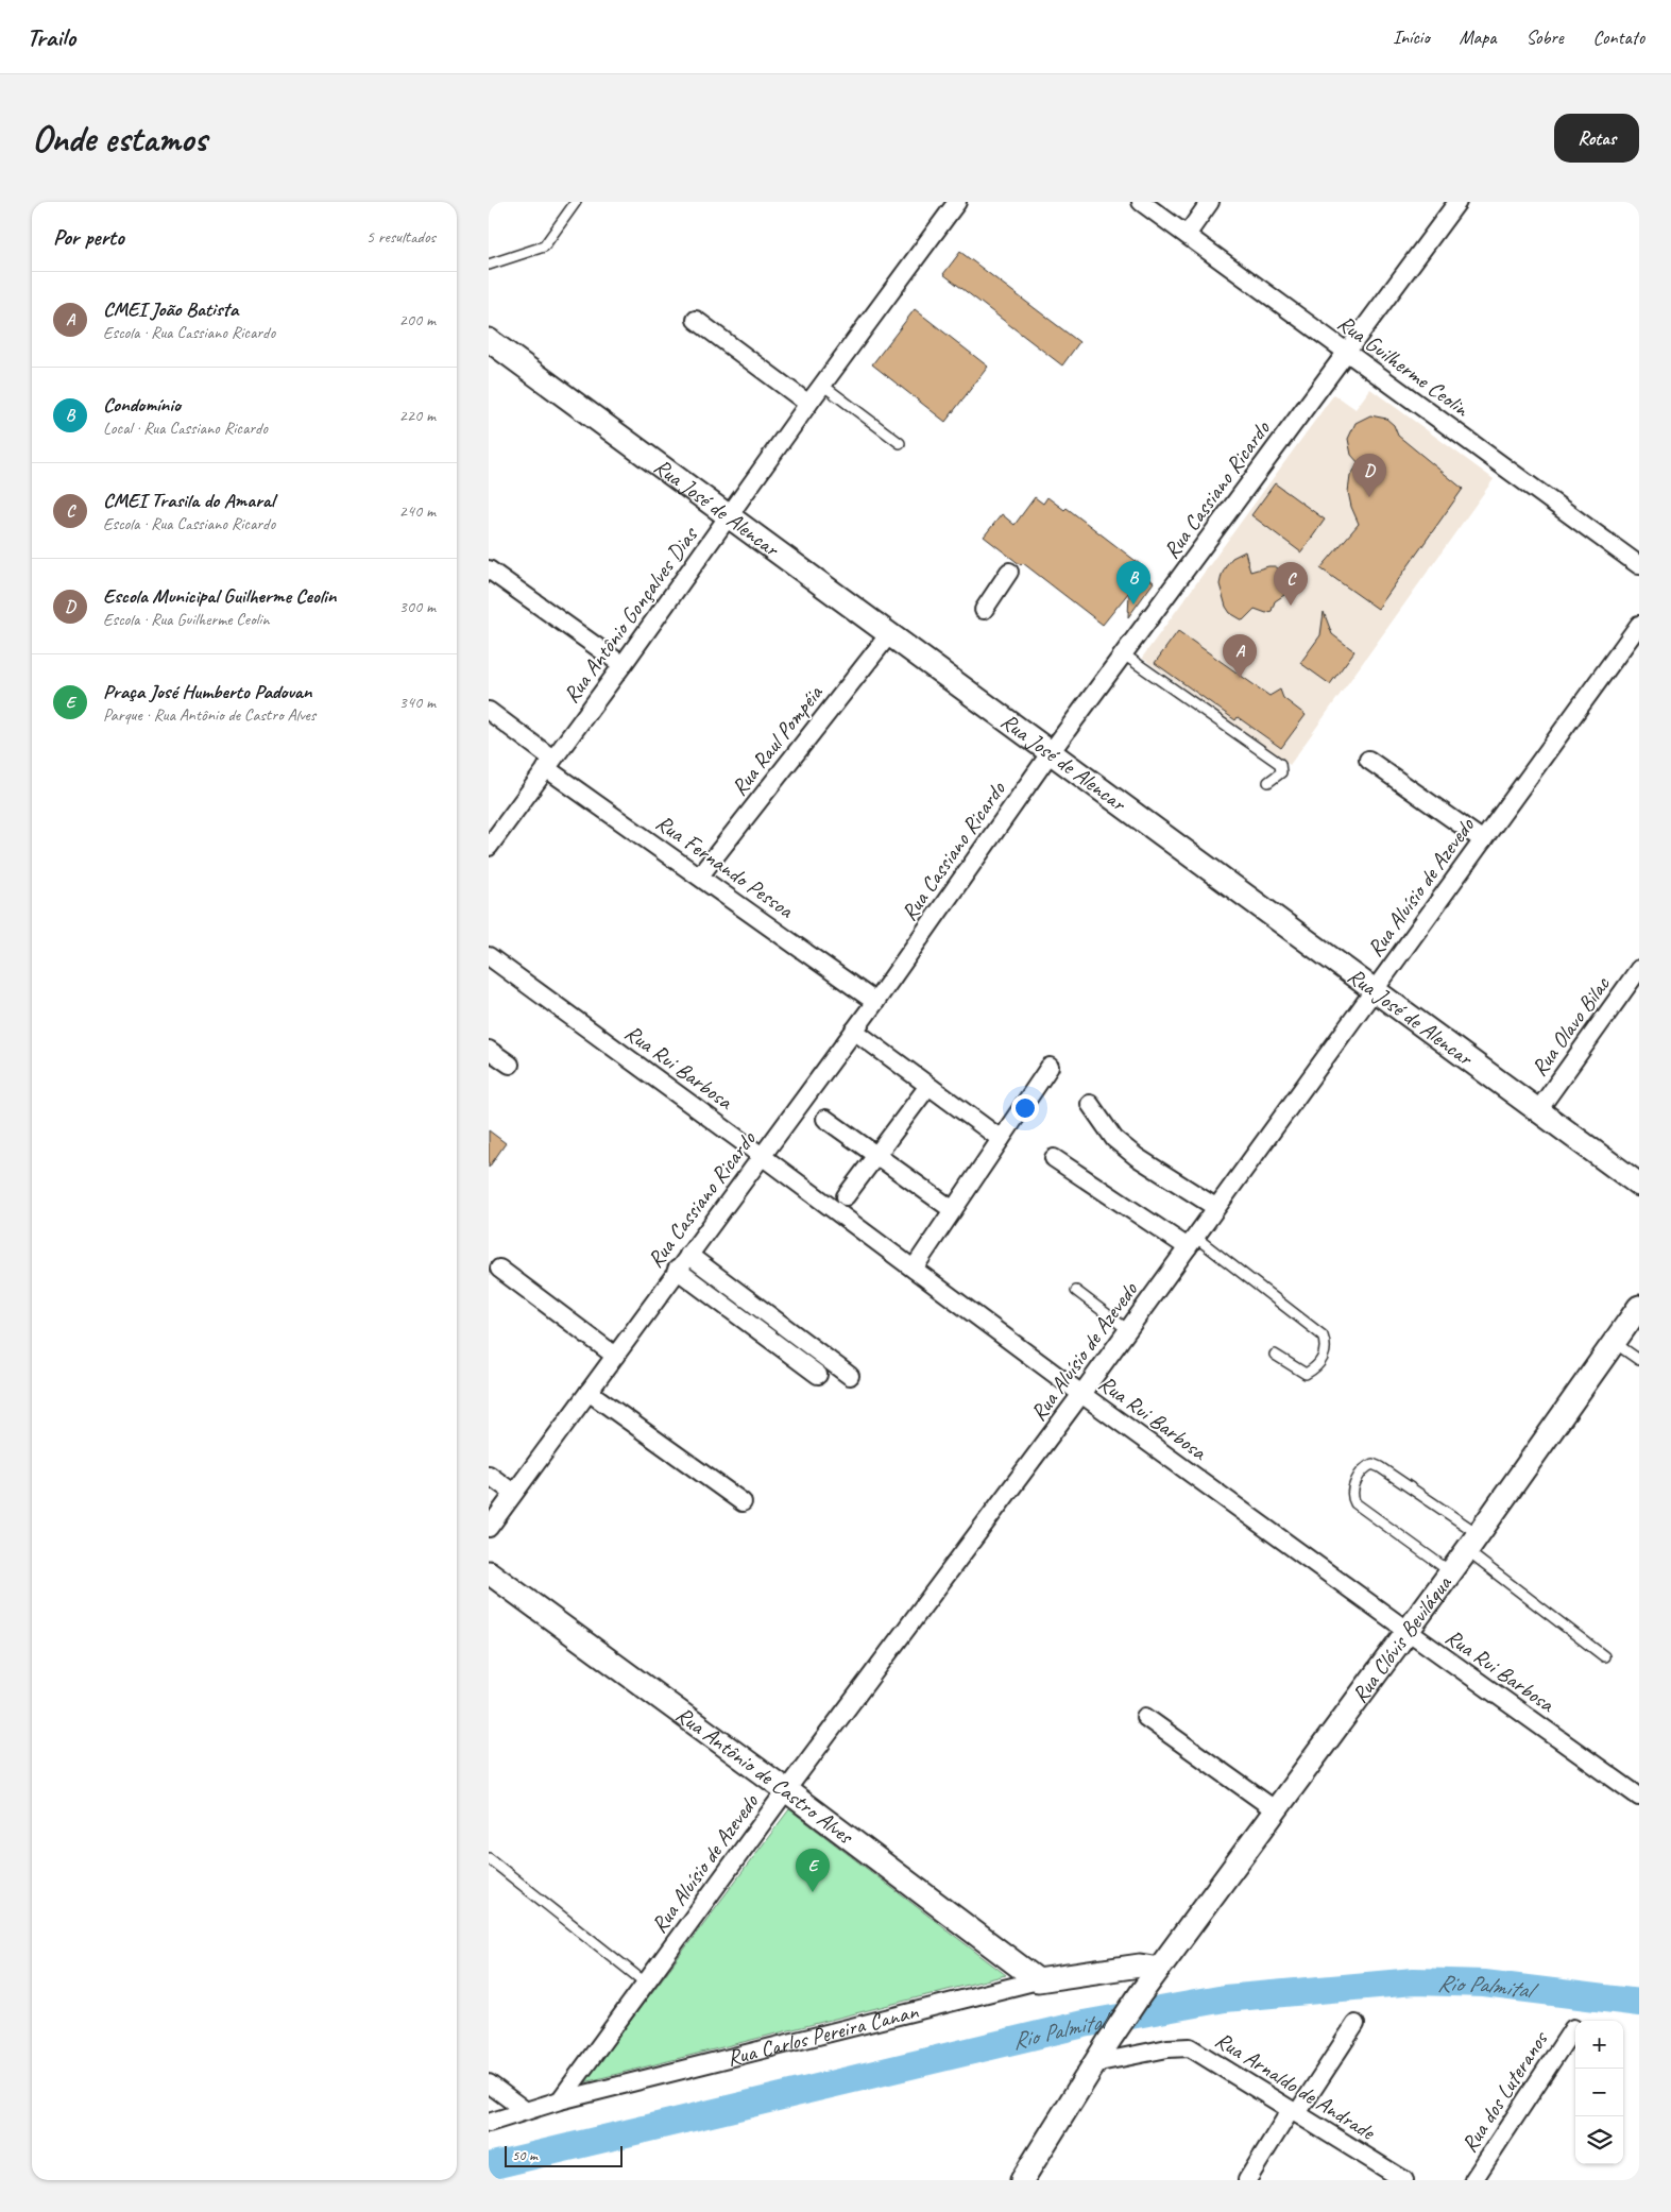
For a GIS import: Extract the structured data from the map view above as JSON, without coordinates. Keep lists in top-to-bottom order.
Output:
{
  "streets": {
    "street": [
      "Rua Guilherme Ceolin",
      "Rua Cassiano Ricardo",
      "Rua José de Alencar",
      "Rua Antônio Gonçalves Dias",
      "Rua Raul Pompéia",
      "Rua Fernando Pessoa",
      "Rua Aluísio de Azevedo",
      "Rua Olavo Bilac",
      "Rua Rui Barbosa",
      "Rua Clóvis Beviláqua",
      "Rua Antônio de Castro Alves",
      "Rua Carlos Pereira Canan",
      "Rua Arnaldo de Andrade",
      "Rua dos Luteranos"
    ]
  },
  "crossings": [
    ["Rua Guilherme Ceolin", "Rua Cassiano Ricardo"],
    ["Rua Cassiano Ricardo", "Rua José de Alencar"],
    ["Rua Cassiano Ricardo", "Rua Fernando Pessoa"],
    ["Rua Cassiano Ricardo", "Rua Rui Barbosa"],
    ["Rua José de Alencar", "Rua Antônio Gonçalves Dias"],
    ["Rua José de Alencar", "Rua Raul Pompéia"],
    ["Rua José de Alencar", "Rua Aluísio de Azevedo"],
    ["Rua José de Alencar", "Rua Olavo Bilac"],
    ["Rua Antônio Gonçalves Dias", "Rua Fernando Pessoa"],
    ["Rua Raul Pompéia", "Rua Fernando Pessoa"],
    ["Rua Aluísio de Azevedo", "Rua Rui Barbosa"],
    ["Rua Aluísio de Azevedo", "Rua Antônio de Castro Alves"],
    ["Rua Aluísio de Azevedo", "Rua Carlos Pereira Canan"],
    ["Rua Rui Barbosa", "Rua Clóvis Beviláqua"],
    ["Rua Clóvis Beviláqua", "Rua Carlos Pereira Canan"],
    ["Rua Clóvis Beviláqua", "Rua Arnaldo de Andrade"],
    ["Rua Antônio de Castro Alves", "Rua Carlos Pereira Canan"]
  ],
  "water": ["Rio Palmital"],
  "scale_bar": "50 m",
  "page": {
    "header": "Trailo",
    "nav": [
      "Início",
      "Mapa",
      "Sobre",
      "Contato"
    ],
    "buttons": "Rotas",
    "title": "Onde estamos",
    "heading": ["Por perto", "5 resultados"],
    "list": [
      {
        "mark": "A",
        "name": "CMEI João Batista",
        "note": "Escola · Rua Cassiano Ricardo",
        "value": "200 m"
      },
      {
        "mark": "B",
        "name": "Condomínio",
        "note": "Local · Rua Cassiano Ricardo",
        "value": "220 m"
      },
      {
        "mark": "C",
        "name": "CMEI Trasila do Amaral",
        "note": "Escola · Rua Cassiano Ricardo",
        "value": "240 m"
      },
      {
        "mark": "D",
        "name": "Escola Municipal Guilherme Ceolin",
        "note": "Escola · Rua Guilherme Ceolin",
        "value": "300 m"
      },
      {
        "mark": "E",
        "name": "Praça José Humberto Padovan",
        "note": "Parque · Rua Antônio de Castro Alves",
        "value": "340 m"
      }
    ],
    "pins": [
      "D",
      "B",
      "C",
      "A",
      "E"
    ],
    "map_buttons": ["+", "−"],
    "scale": "50 m"
  }
}
